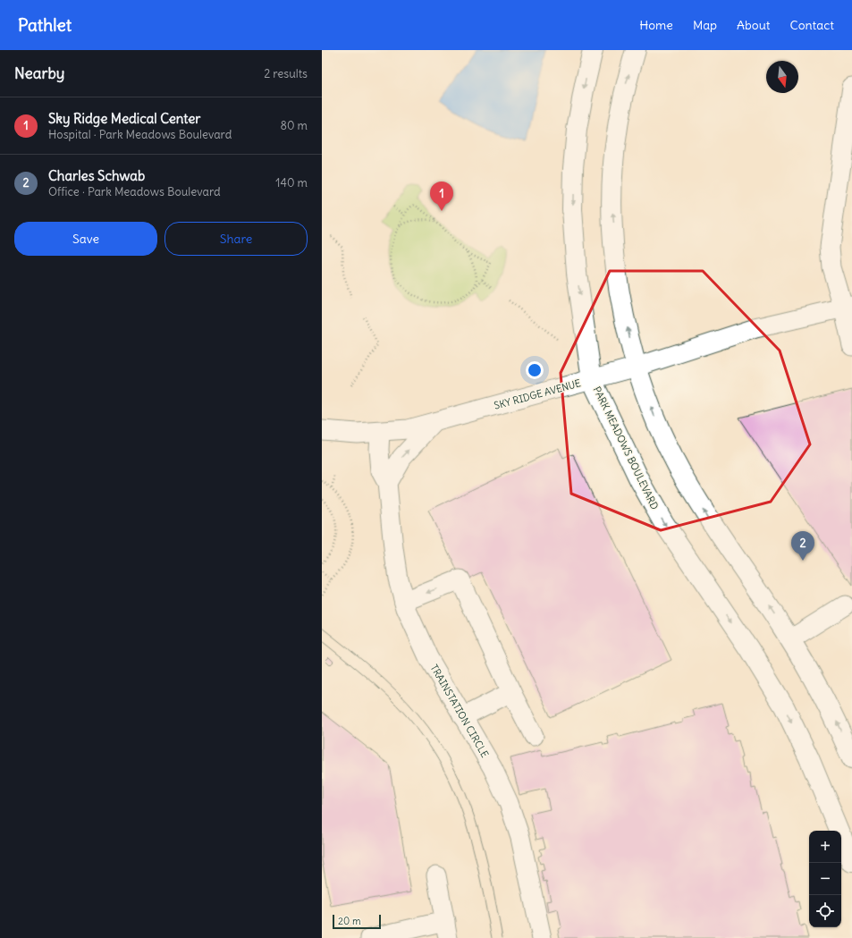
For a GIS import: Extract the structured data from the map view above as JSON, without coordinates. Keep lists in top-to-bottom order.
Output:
{
  "streets": {
    "main road": ["PARK MEADOWS BOULEVARD"],
    "street": ["SKY RIDGE AVENUE", "TRAINSTATION CIRCLE"]
  },
  "crossings": [
    ["SKY RIDGE AVENUE", "PARK MEADOWS BOULEVARD"],
    ["SKY RIDGE AVENUE", "TRAINSTATION CIRCLE"]
  ],
  "scale_bar": "20 m",
  "north": "bottom",
  "page": {
    "header": "Pathlet",
    "nav": [
      "Home",
      "Map",
      "About",
      "Contact"
    ],
    "heading": ["Nearby", "2 results"],
    "list": [
      {
        "mark": "1",
        "name": "Sky Ridge Medical Center",
        "note": "Hospital · Park Meadows Boulevard",
        "value": "80 m"
      },
      {
        "mark": "2",
        "name": "Charles Schwab",
        "note": "Office · Park Meadows Boulevard",
        "value": "140 m"
      }
    ],
    "pins": ["1", "2"],
    "buttons": ["Save", "Share"],
    "map_buttons": ["+", "−"],
    "scale": "20 m"
  }
}
